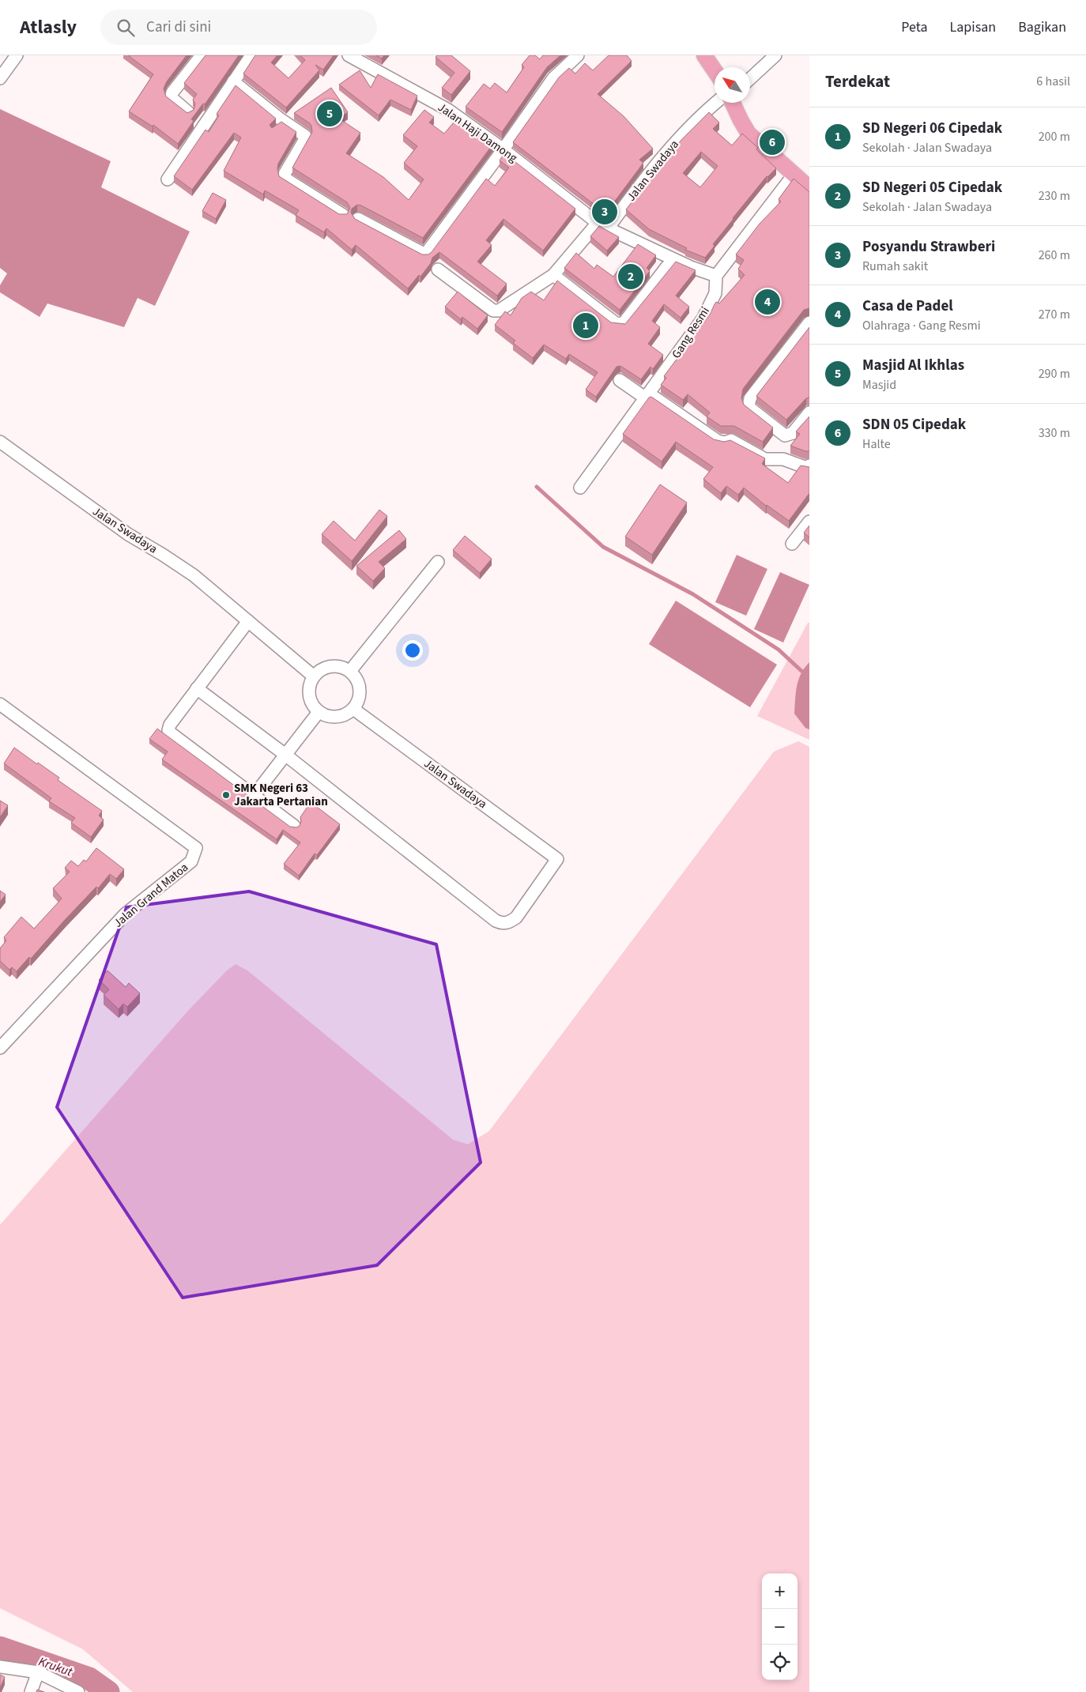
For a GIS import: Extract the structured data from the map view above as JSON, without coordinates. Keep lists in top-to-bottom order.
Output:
{
  "streets": {
    "street": [
      "Jalan Haji Damong",
      "Jalan Swadaya",
      "Gang Resmi",
      "Jalan Grand Matoa"
    ]
  },
  "crossings": [
    ["Jalan Haji Damong", "Jalan Swadaya"],
    ["Jalan Haji Damong", "Gang Resmi"]
  ],
  "water": ["Krukut"],
  "places": ["SMK Negeri 63 Jakarta Pertanian"],
  "north": "top left",
  "page": {
    "header": "Atlasly",
    "search": "Cari di sini",
    "nav": ["Peta", "Lapisan", "Bagikan"],
    "heading": ["Terdekat", "6 hasil"],
    "pins": [
      "5",
      "6",
      "3",
      "2",
      "4",
      "1"
    ],
    "list": [
      {
        "mark": "1",
        "name": "SD Negeri 06 Cipedak",
        "note": "Sekolah · Jalan Swadaya",
        "value": "200 m"
      },
      {
        "mark": "2",
        "name": "SD Negeri 05 Cipedak",
        "note": "Sekolah · Jalan Swadaya",
        "value": "230 m"
      },
      {
        "mark": "3",
        "name": "Posyandu Strawberi",
        "note": "Rumah sakit",
        "value": "260 m"
      },
      {
        "mark": "4",
        "name": "Casa de Padel",
        "note": "Olahraga · Gang Resmi",
        "value": "270 m"
      },
      {
        "mark": "5",
        "name": "Masjid Al Ikhlas",
        "note": "Masjid",
        "value": "290 m"
      },
      {
        "mark": "6",
        "name": "SDN 05 Cipedak",
        "note": "Halte",
        "value": "330 m"
      }
    ],
    "map_buttons": ["+", "−"]
  }
}
